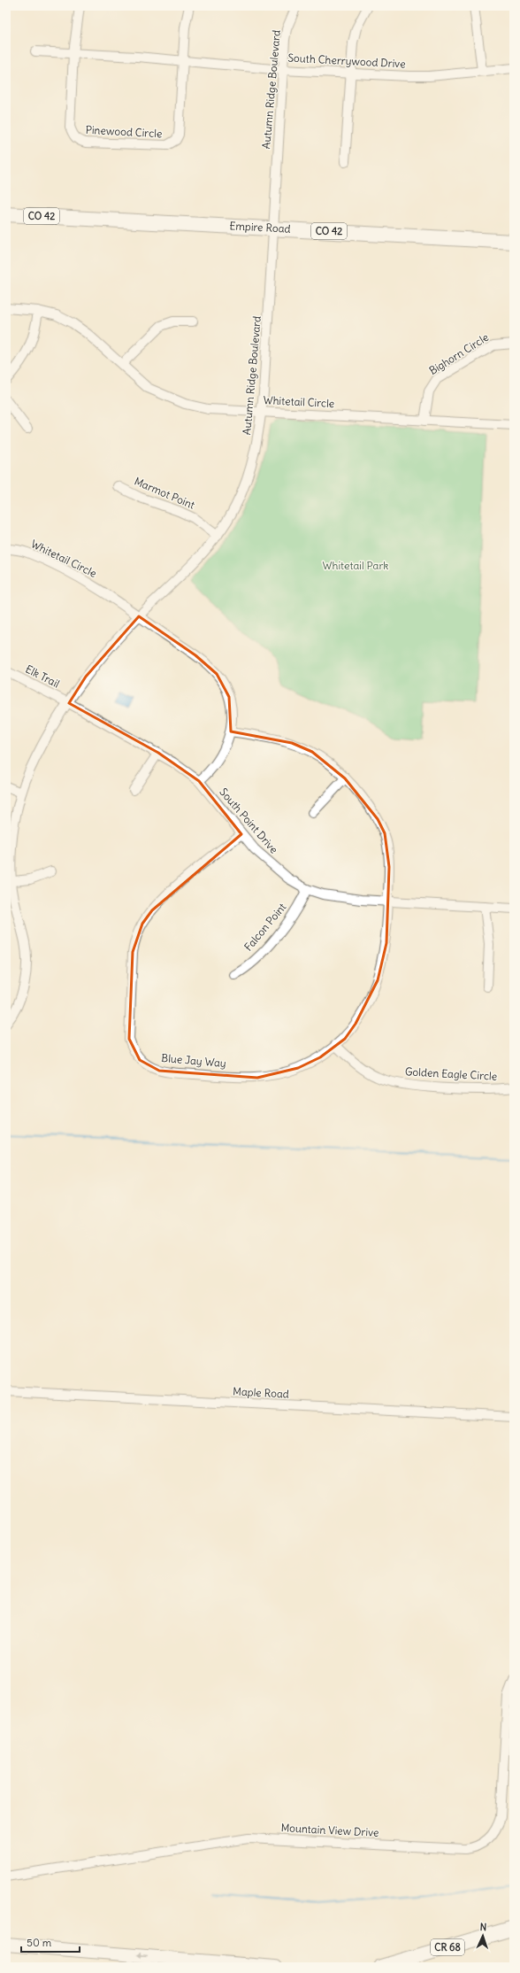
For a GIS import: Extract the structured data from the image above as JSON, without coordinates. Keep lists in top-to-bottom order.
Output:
{
  "streets": {
    "main road": ["CO 42", "Empire Road", "CR 68"],
    "street": [
      "South Cherrywood Drive",
      "Autumn Ridge Boulevard",
      "Pinewood Circle",
      "Bighorn Circle",
      "Whitetail Circle",
      "Marmot Point",
      "Elk Trail",
      "South Point Drive",
      "Falcon Point",
      "Blue Jay Way",
      "Golden Eagle Circle",
      "Maple Road",
      "Mountain View Drive"
    ]
  },
  "crossings": [
    ["South Cherrywood Drive", "Autumn Ridge Boulevard"],
    ["South Cherrywood Drive", "Pinewood Circle"],
    ["Autumn Ridge Boulevard", "Empire Road"],
    ["Autumn Ridge Boulevard", "Whitetail Circle"],
    ["Autumn Ridge Boulevard", "Marmot Point"],
    ["Autumn Ridge Boulevard", "Elk Trail"],
    ["Autumn Ridge Boulevard", "South Point Drive"],
    ["Bighorn Circle", "Whitetail Circle"],
    ["Whitetail Circle", "South Point Drive"],
    ["Whitetail Circle", "Blue Jay Way"],
    ["Elk Trail", "South Point Drive"],
    ["South Point Drive", "Falcon Point"],
    ["South Point Drive", "Blue Jay Way"],
    ["Blue Jay Way", "Golden Eagle Circle"]
  ],
  "parks": ["Whitetail Park"],
  "scale_bar": "50 m",
  "north": "top"
}
